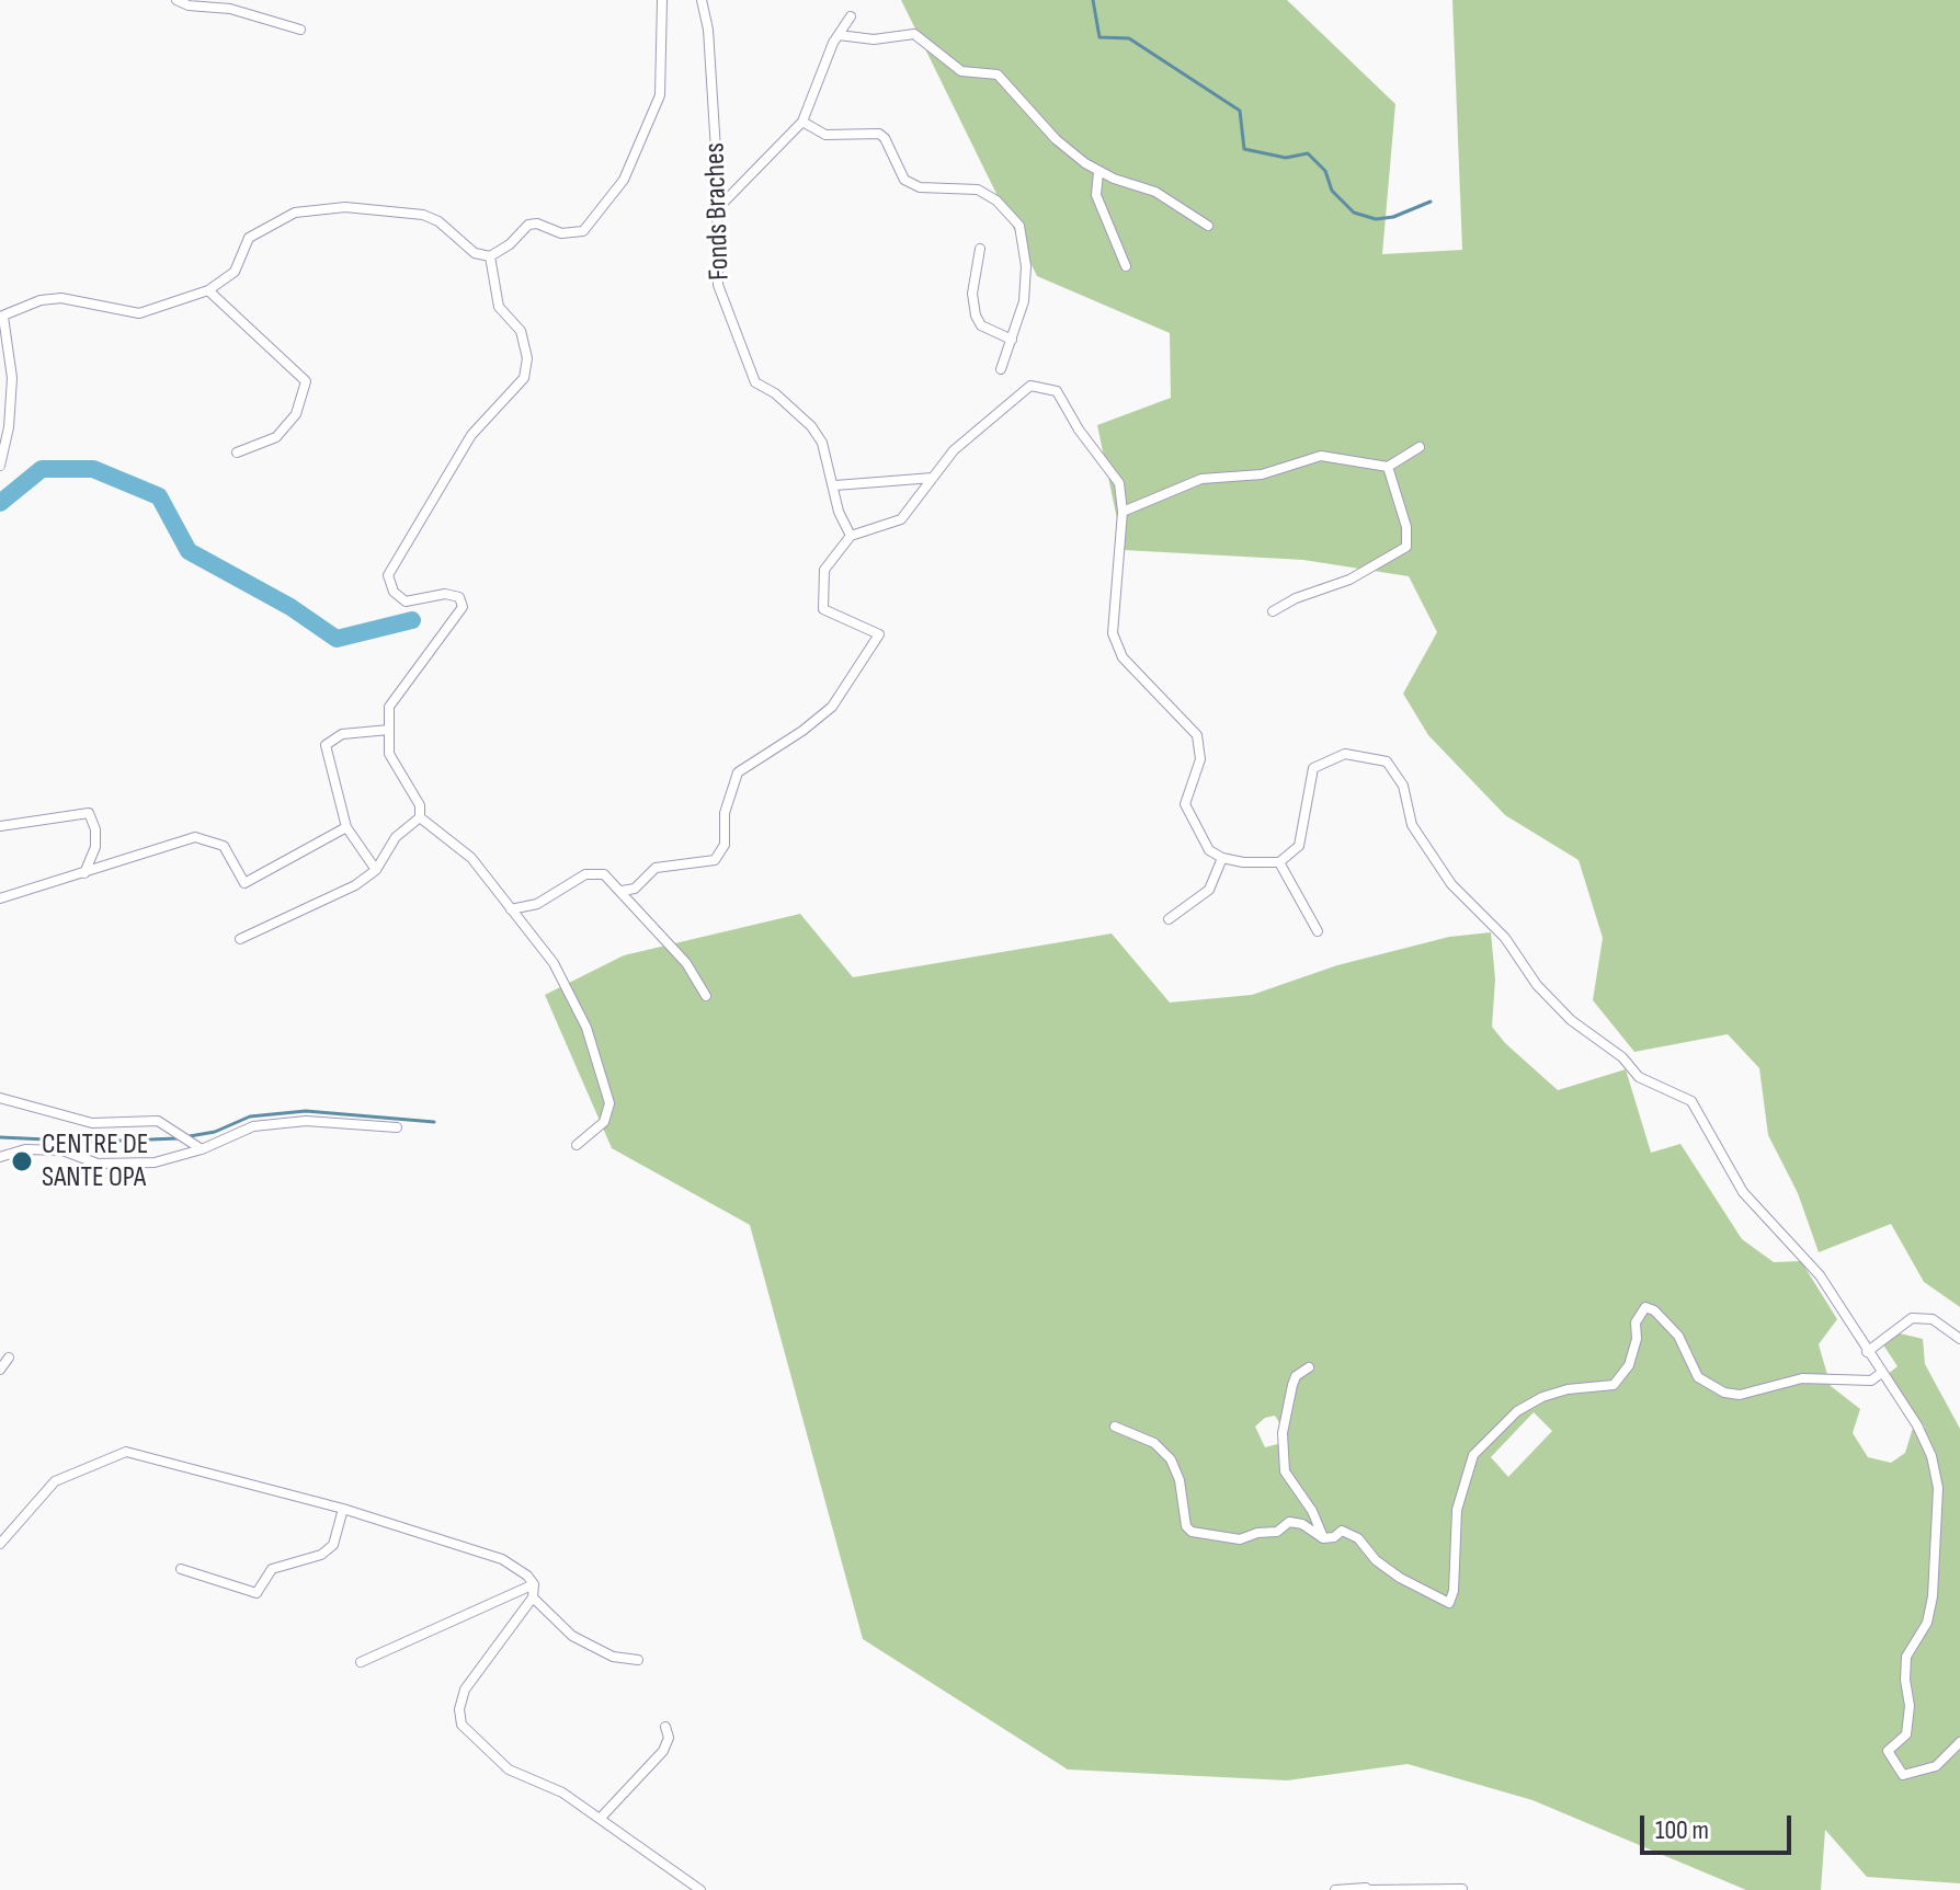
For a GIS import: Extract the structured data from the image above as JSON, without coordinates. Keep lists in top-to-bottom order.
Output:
{
  "streets": {
    "street": ["Fonds Braches"]
  },
  "places": ["CENTRE DE SANTE OPA"],
  "scale_bar": "100 m"
}
